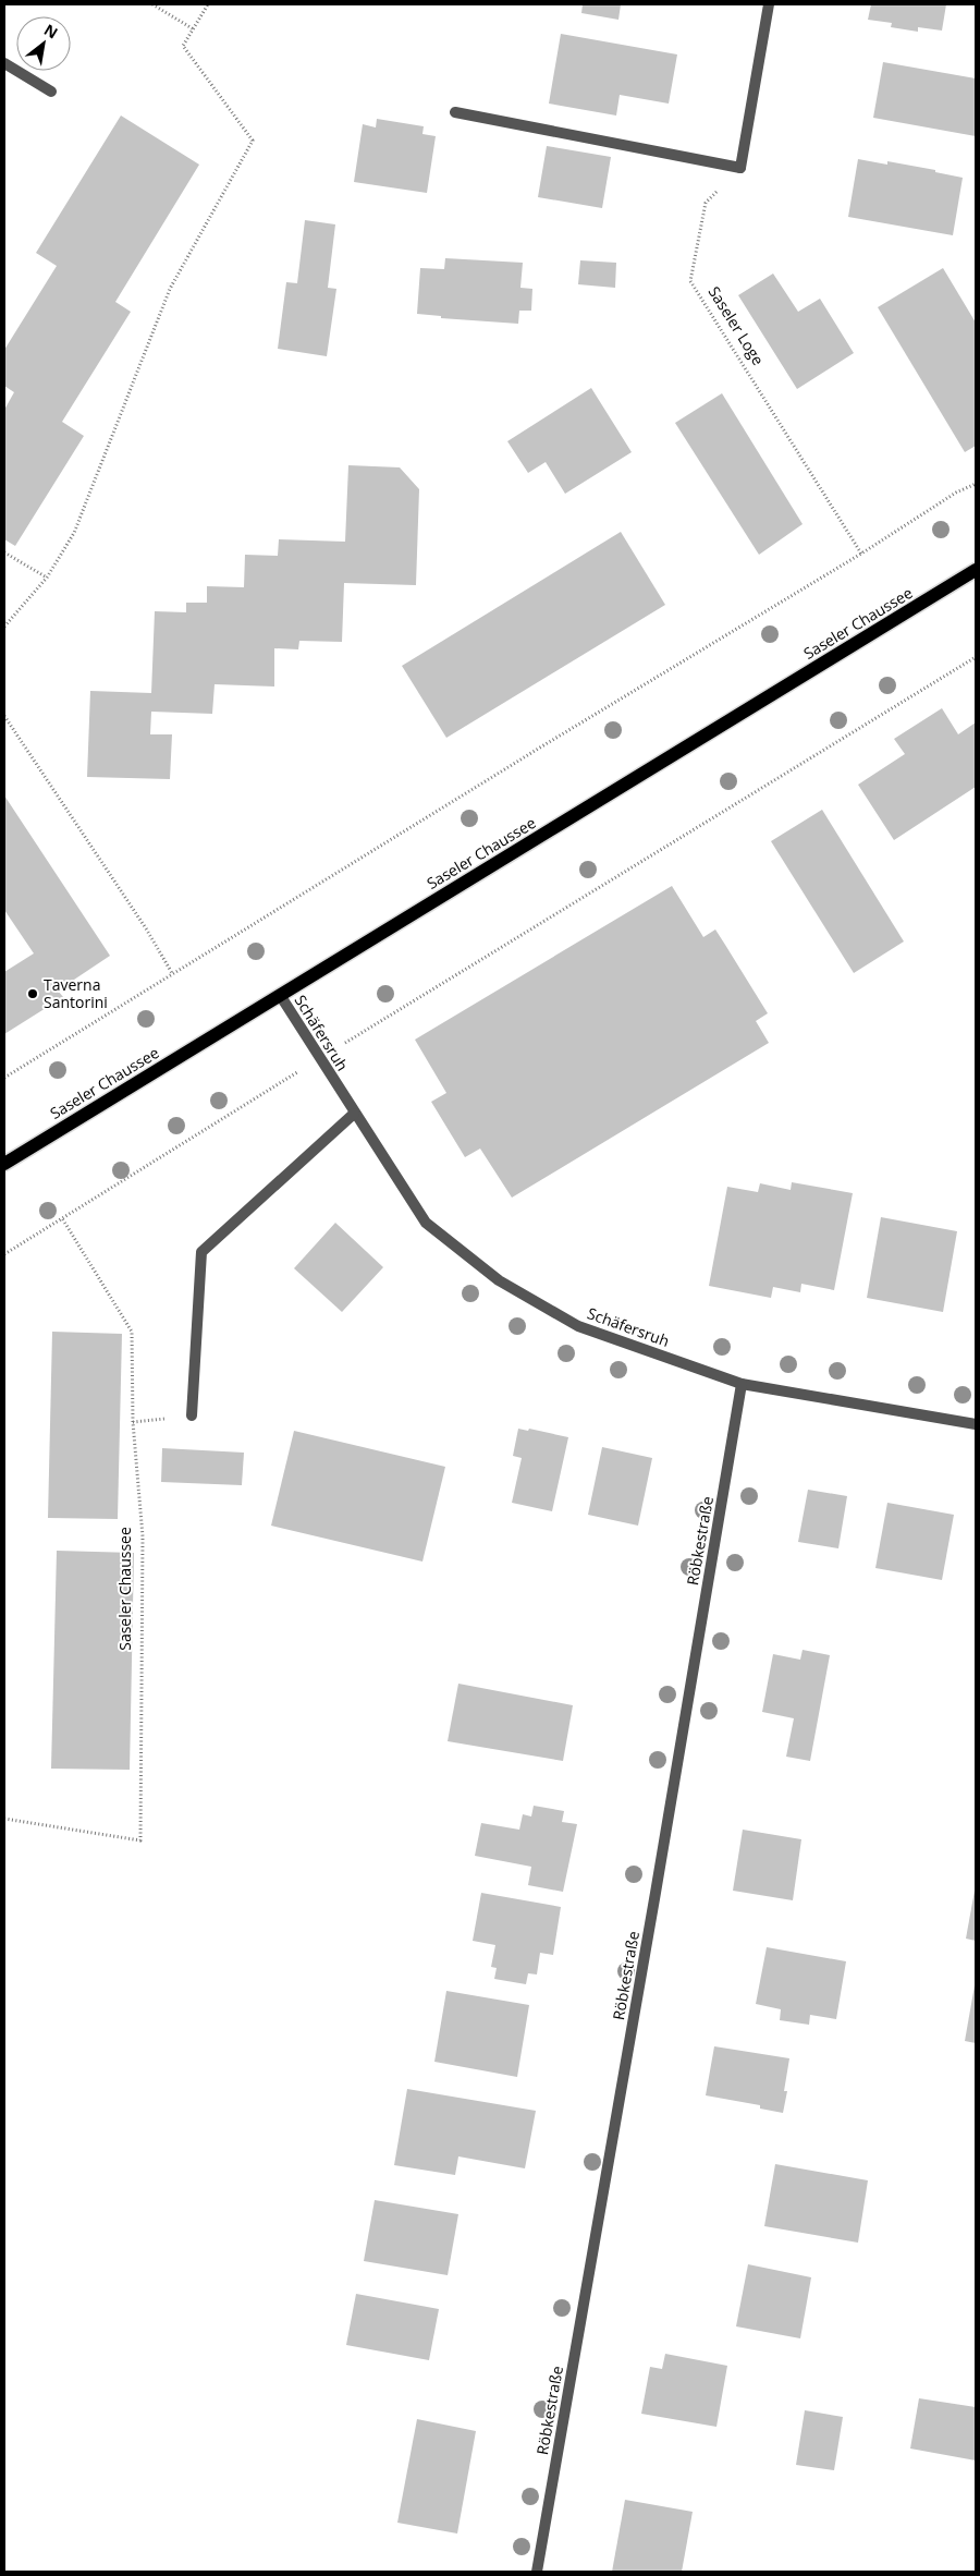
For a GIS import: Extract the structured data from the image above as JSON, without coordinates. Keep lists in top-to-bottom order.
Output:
{
  "streets": {
    "main road": ["Saseler Chaussee"],
    "street": ["Schäfersruh", "Röbkestraße"],
    "path": ["Saseler Loge"]
  },
  "crossings": [
    ["Saseler Chaussee", "Schäfersruh"],
    ["Schäfersruh", "Röbkestraße"]
  ],
  "places": ["Taverna Santorini"],
  "north": "top right"
}
